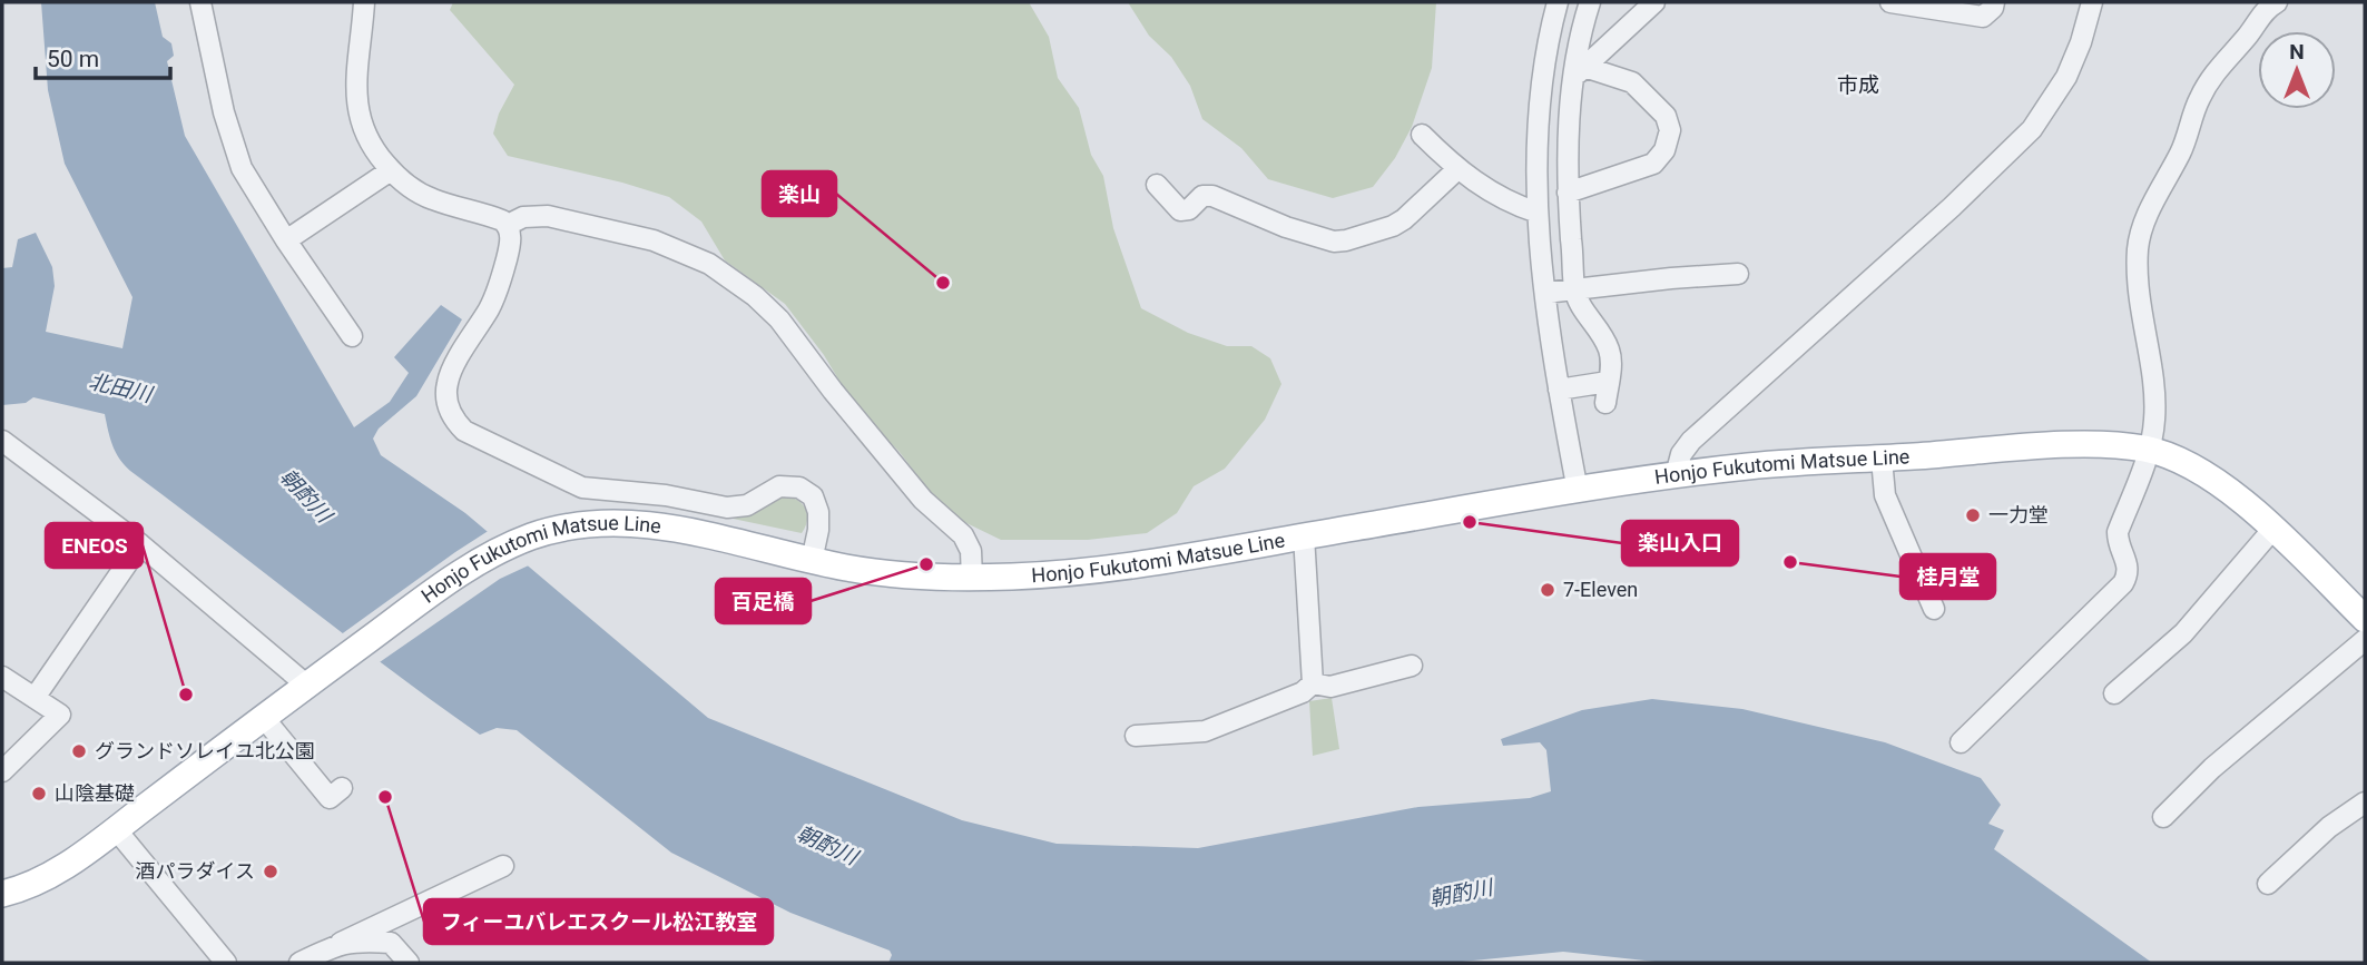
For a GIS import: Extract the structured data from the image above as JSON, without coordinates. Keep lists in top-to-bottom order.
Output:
{
  "streets": {
    "main road": ["Honjo Fukutomi Matsue Line"]
  },
  "districts": ["市成"],
  "water": ["北田川", "朝酌川"],
  "places": [
    "楽山",
    "一力堂",
    "楽山入口",
    "桂月堂",
    "百足橋",
    "7-Eleven",
    "ENEOS",
    "グランドソレイユ北公園",
    "山陰基礎",
    "フィーユバレエスクール松江教室",
    "酒パラダイス"
  ],
  "scale_bar": "50 m",
  "north": "top"
}
